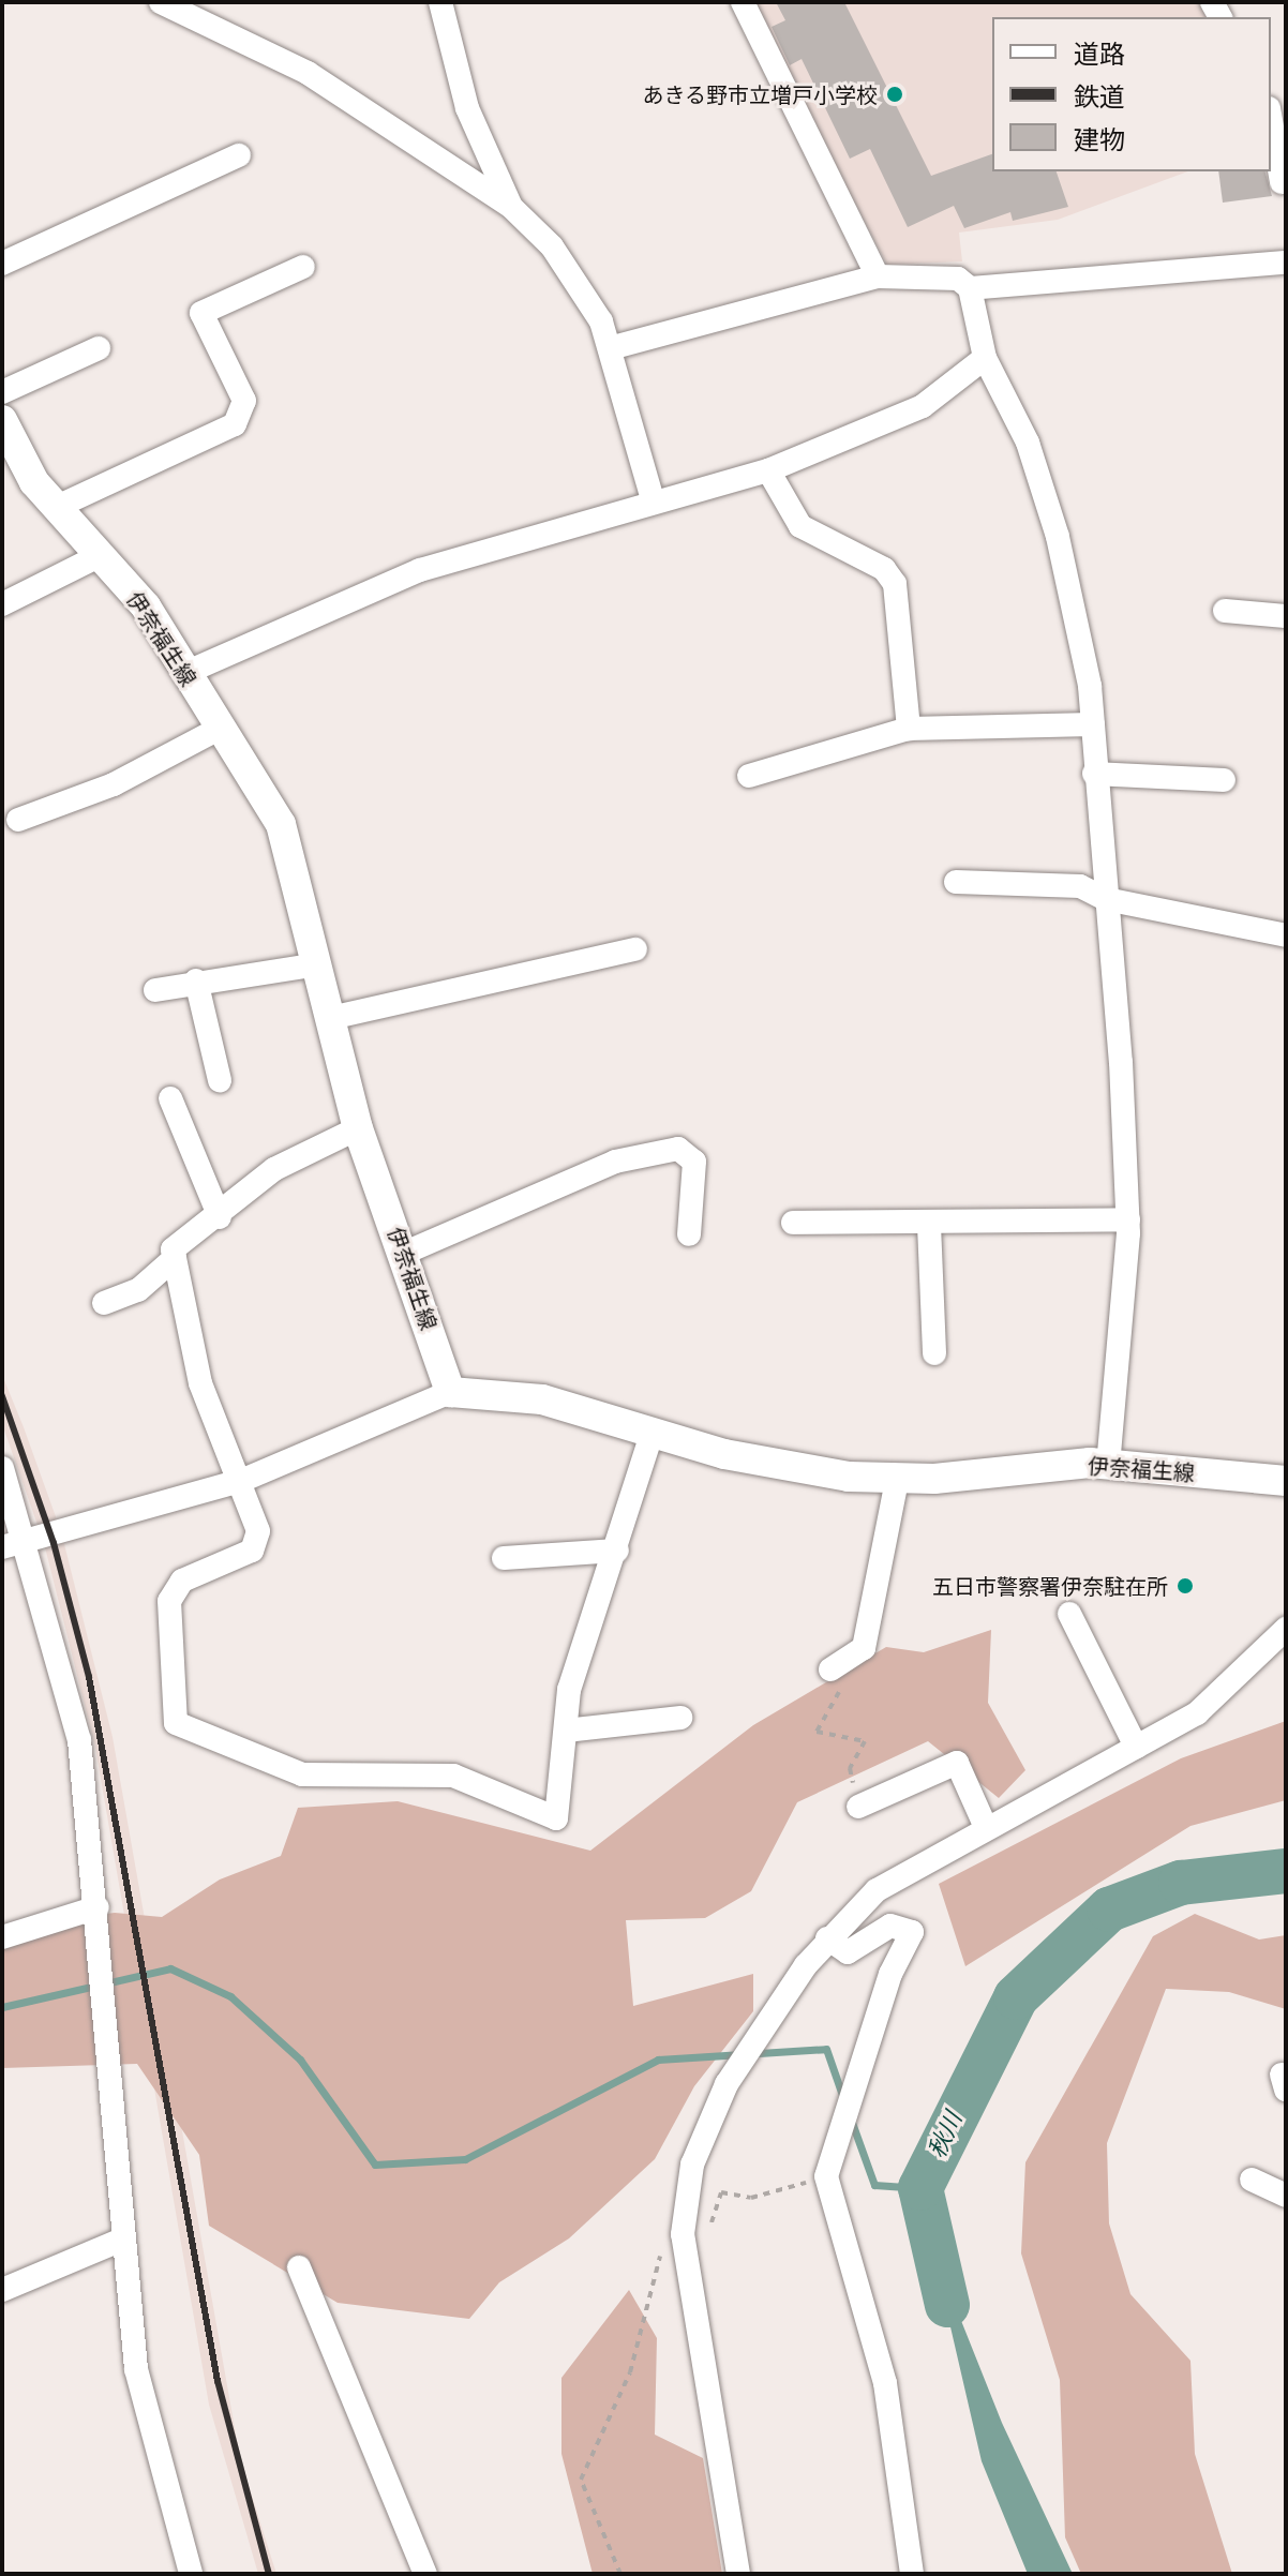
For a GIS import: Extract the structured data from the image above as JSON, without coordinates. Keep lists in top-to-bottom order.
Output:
{
  "streets": {
    "main road": ["伊奈福生線"]
  },
  "water": ["秋川"],
  "places": ["あきる野市立増戸小学校", "五日市警察署伊奈駐在所"],
  "legend": ["道路", "鉄道", "建物"]
}
